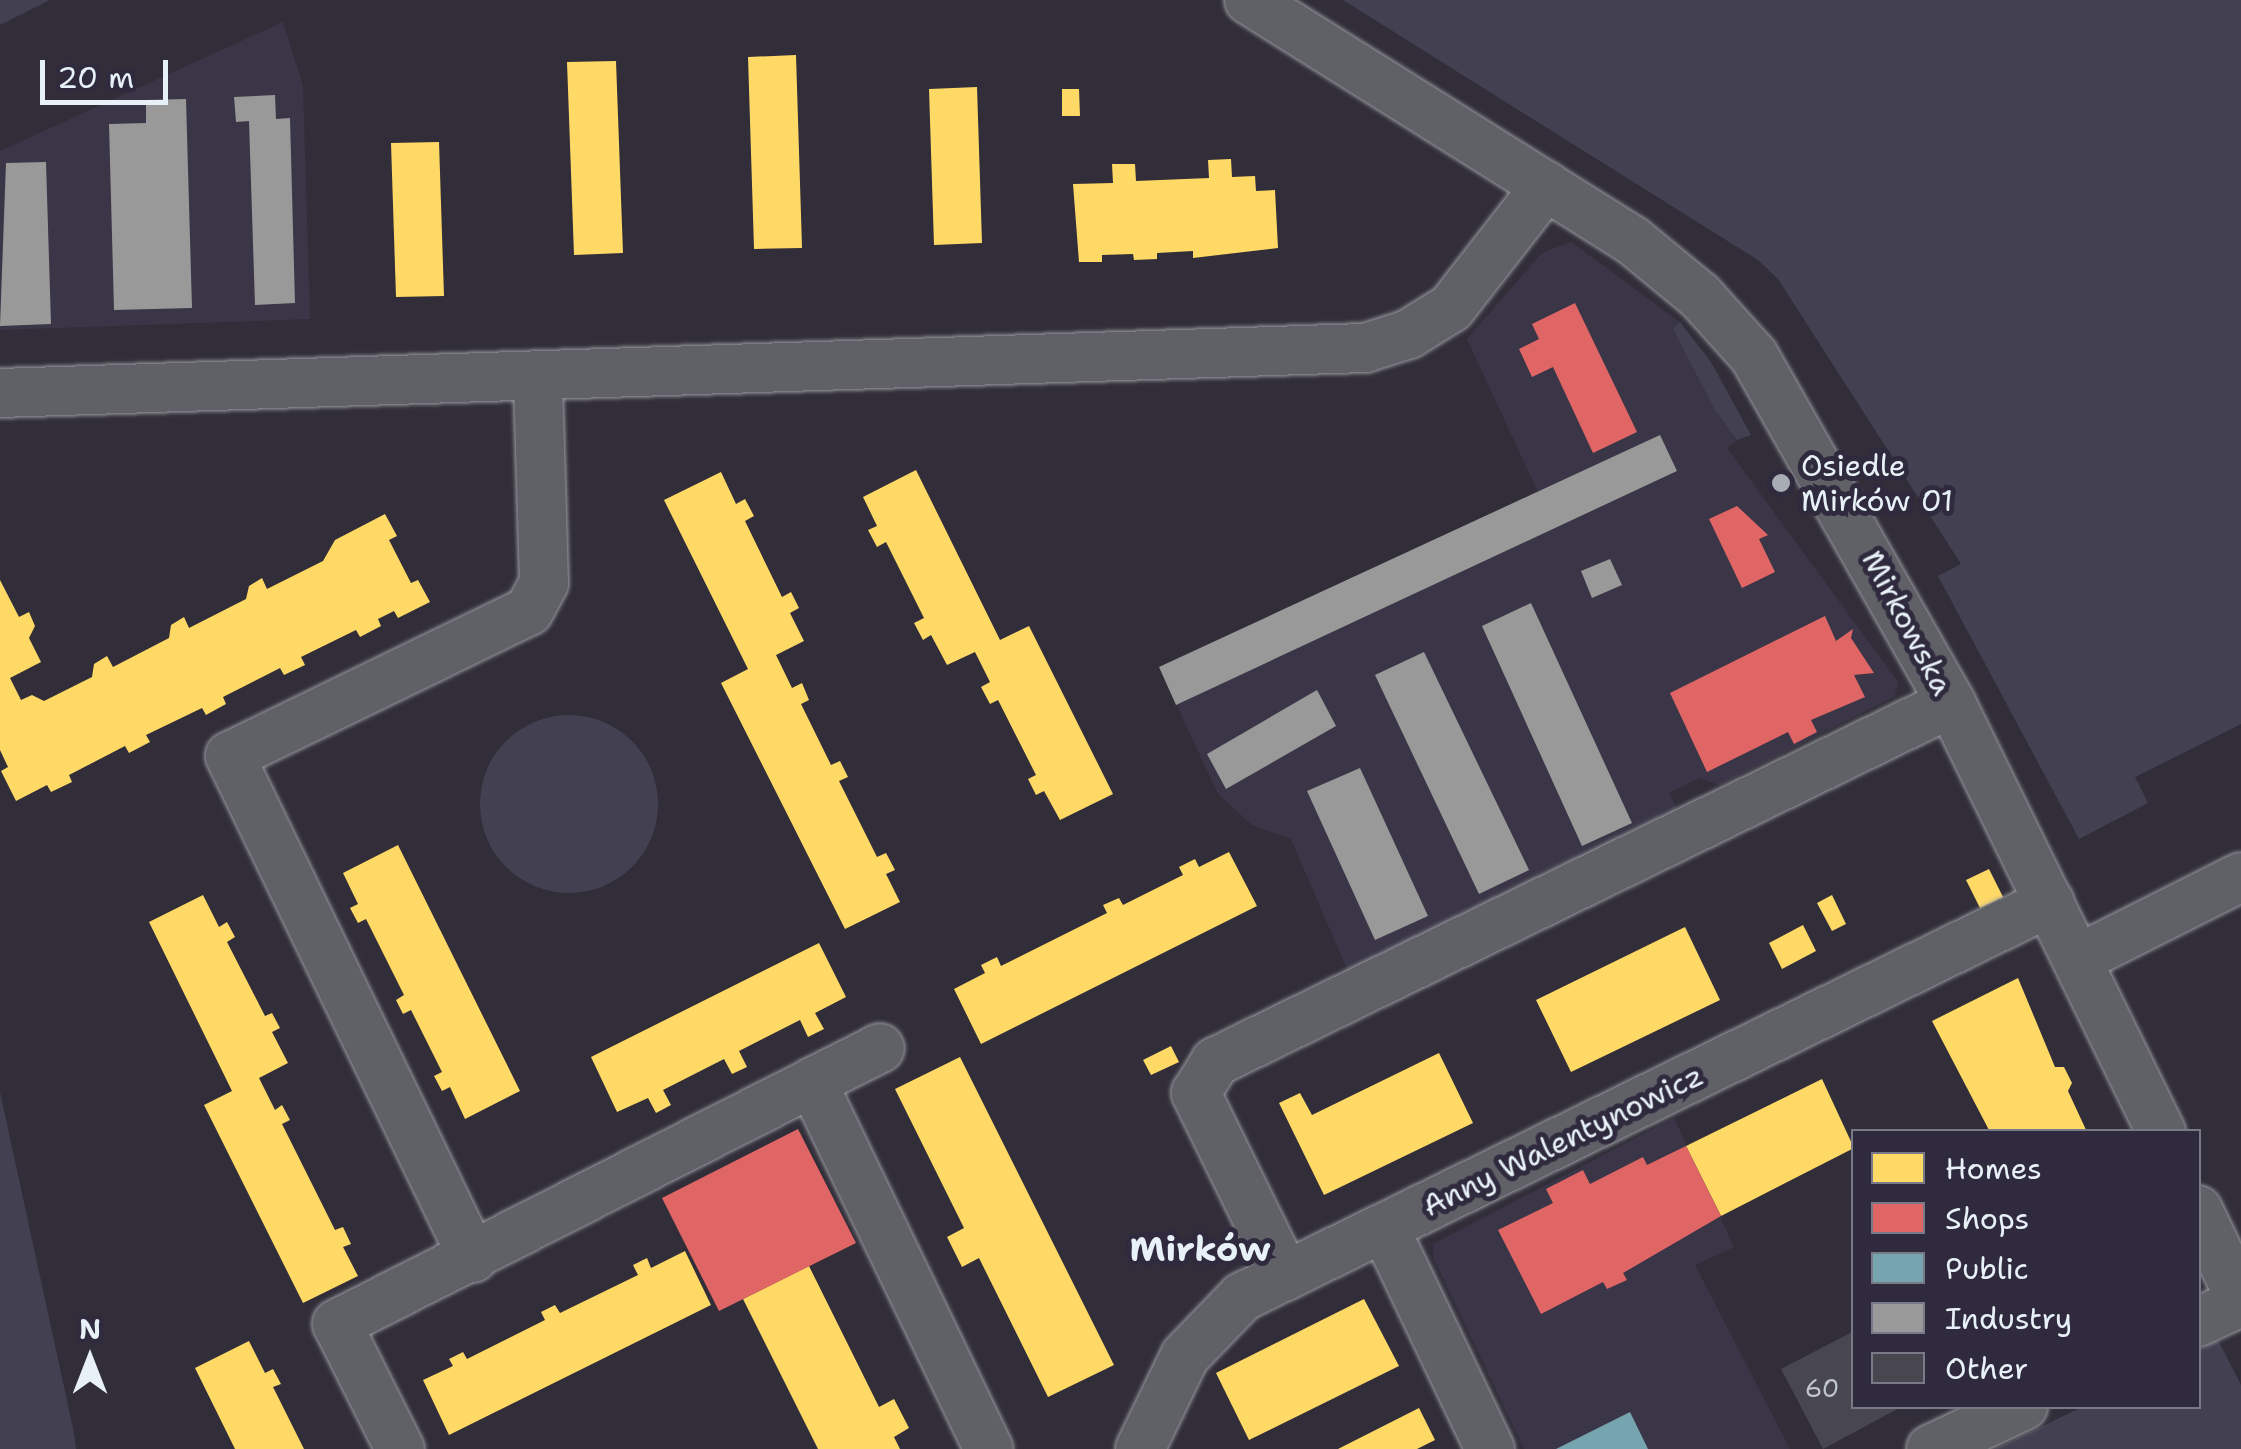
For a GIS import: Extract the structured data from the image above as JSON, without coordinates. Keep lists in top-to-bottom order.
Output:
{
  "streets": {
    "street": ["Mirkowska", "Anny Walentynowicz"]
  },
  "crossings": [
    ["Mirkowska", "Anny Walentynowicz"]
  ],
  "districts": ["Mirków"],
  "places": ["Osiedle Mirków 01"],
  "house_numbers": ["60"],
  "legend": [
    "Homes",
    "Shops",
    "Public",
    "Industry",
    "Other"
  ],
  "scale_bar": "20 m",
  "north": "top"
}
